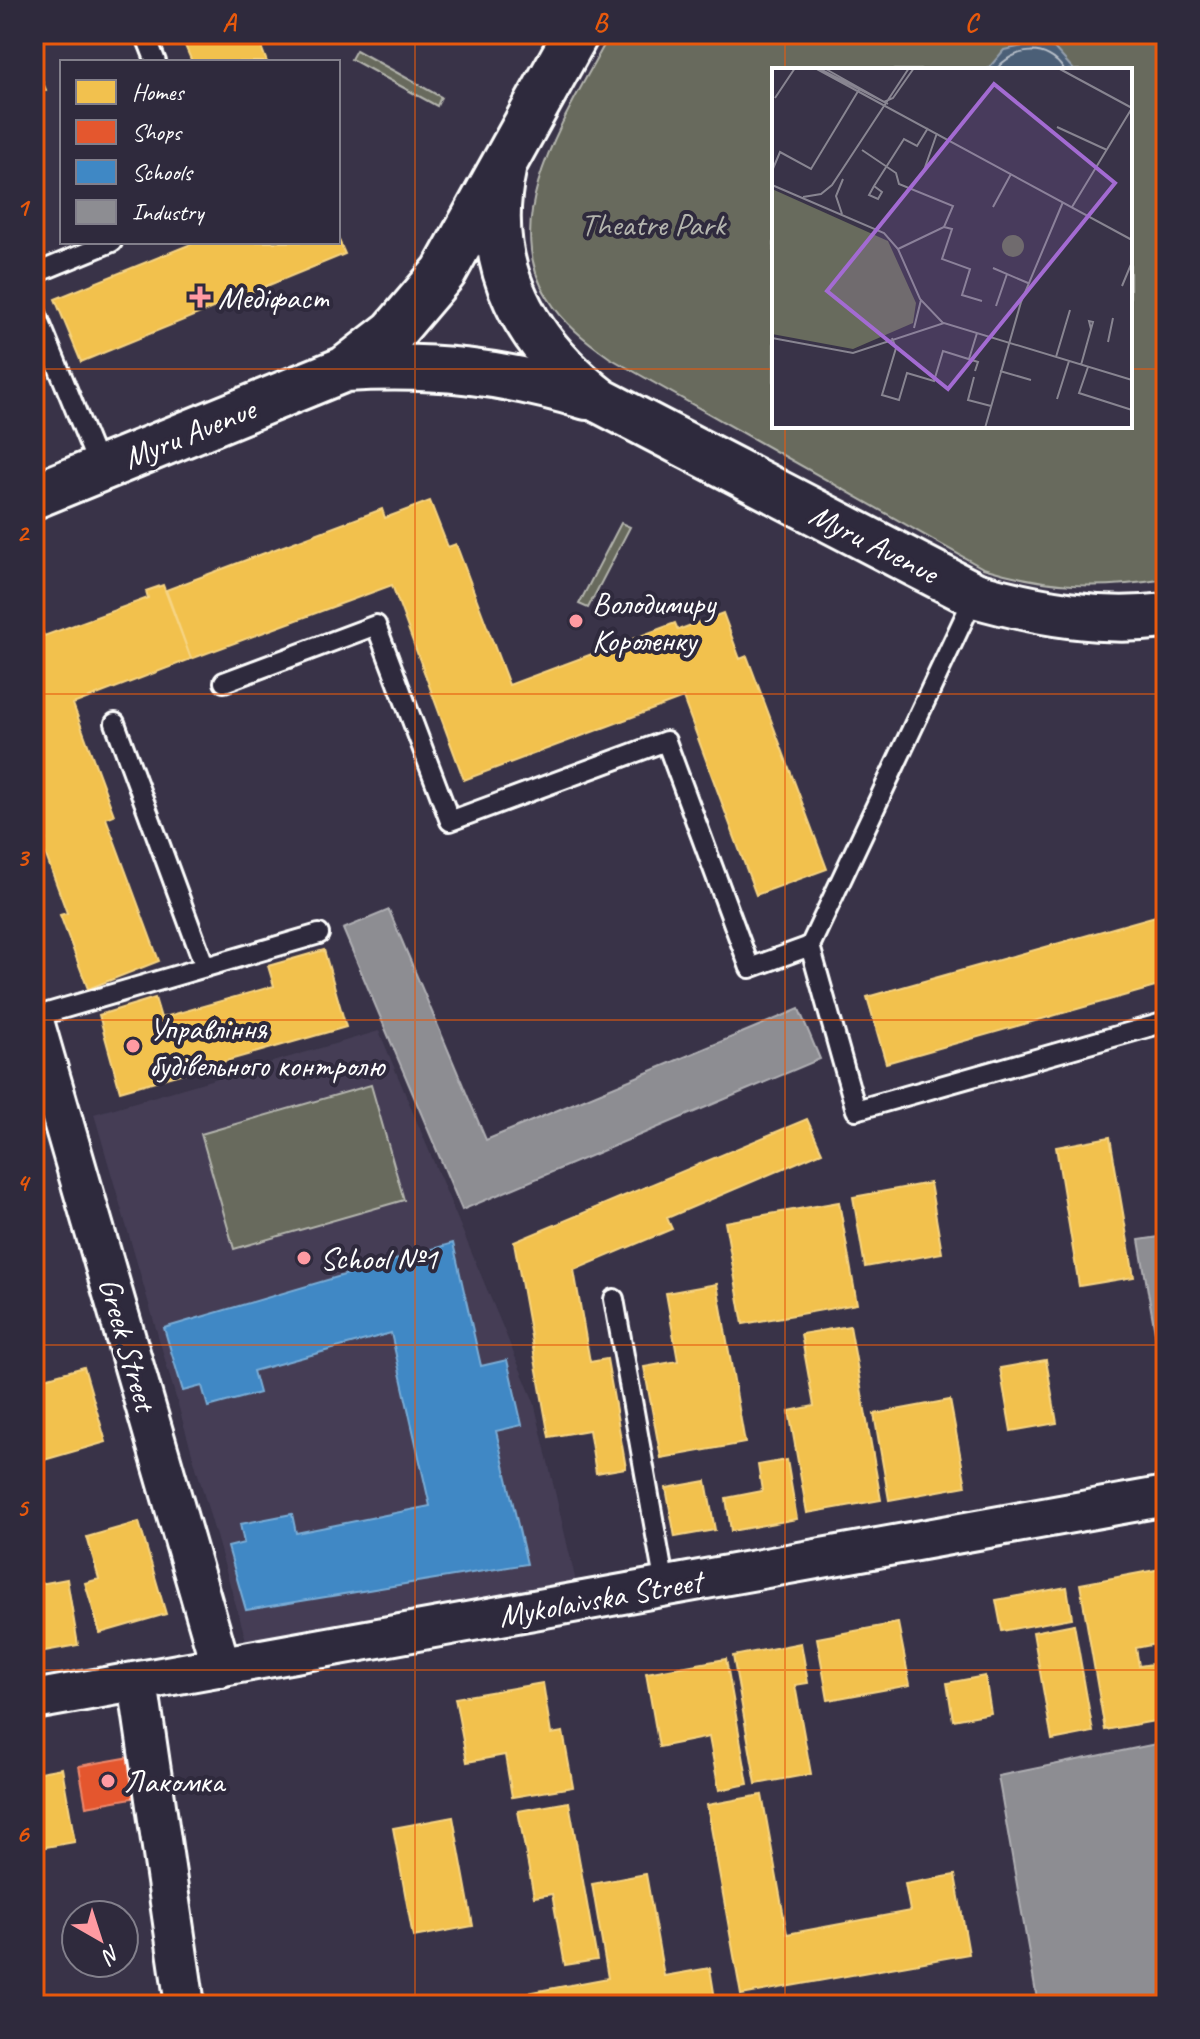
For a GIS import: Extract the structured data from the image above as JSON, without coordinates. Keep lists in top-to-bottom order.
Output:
{
  "streets": {
    "main road": ["Myru Avenue"],
    "street": ["Greek Street", "Mykolaivska Street"]
  },
  "crossings": [
    ["Greek Street", "Mykolaivska Street"]
  ],
  "parks": ["Theatre Park"],
  "places": {
    "health": ["Медіфаст"],
    "other": [
      "Володимиру Короленку",
      "Управління будівельного контролю",
      "School №1",
      "Лакомка"
    ]
  },
  "legend": [
    "Homes",
    "Shops",
    "Schools",
    "Industry"
  ],
  "north": "bottom right",
  "grid": {
    "columns": ["A", "B", "C"],
    "rows": [
      "1",
      "2",
      "3",
      "4",
      "5",
      "6"
    ]
  }
}
